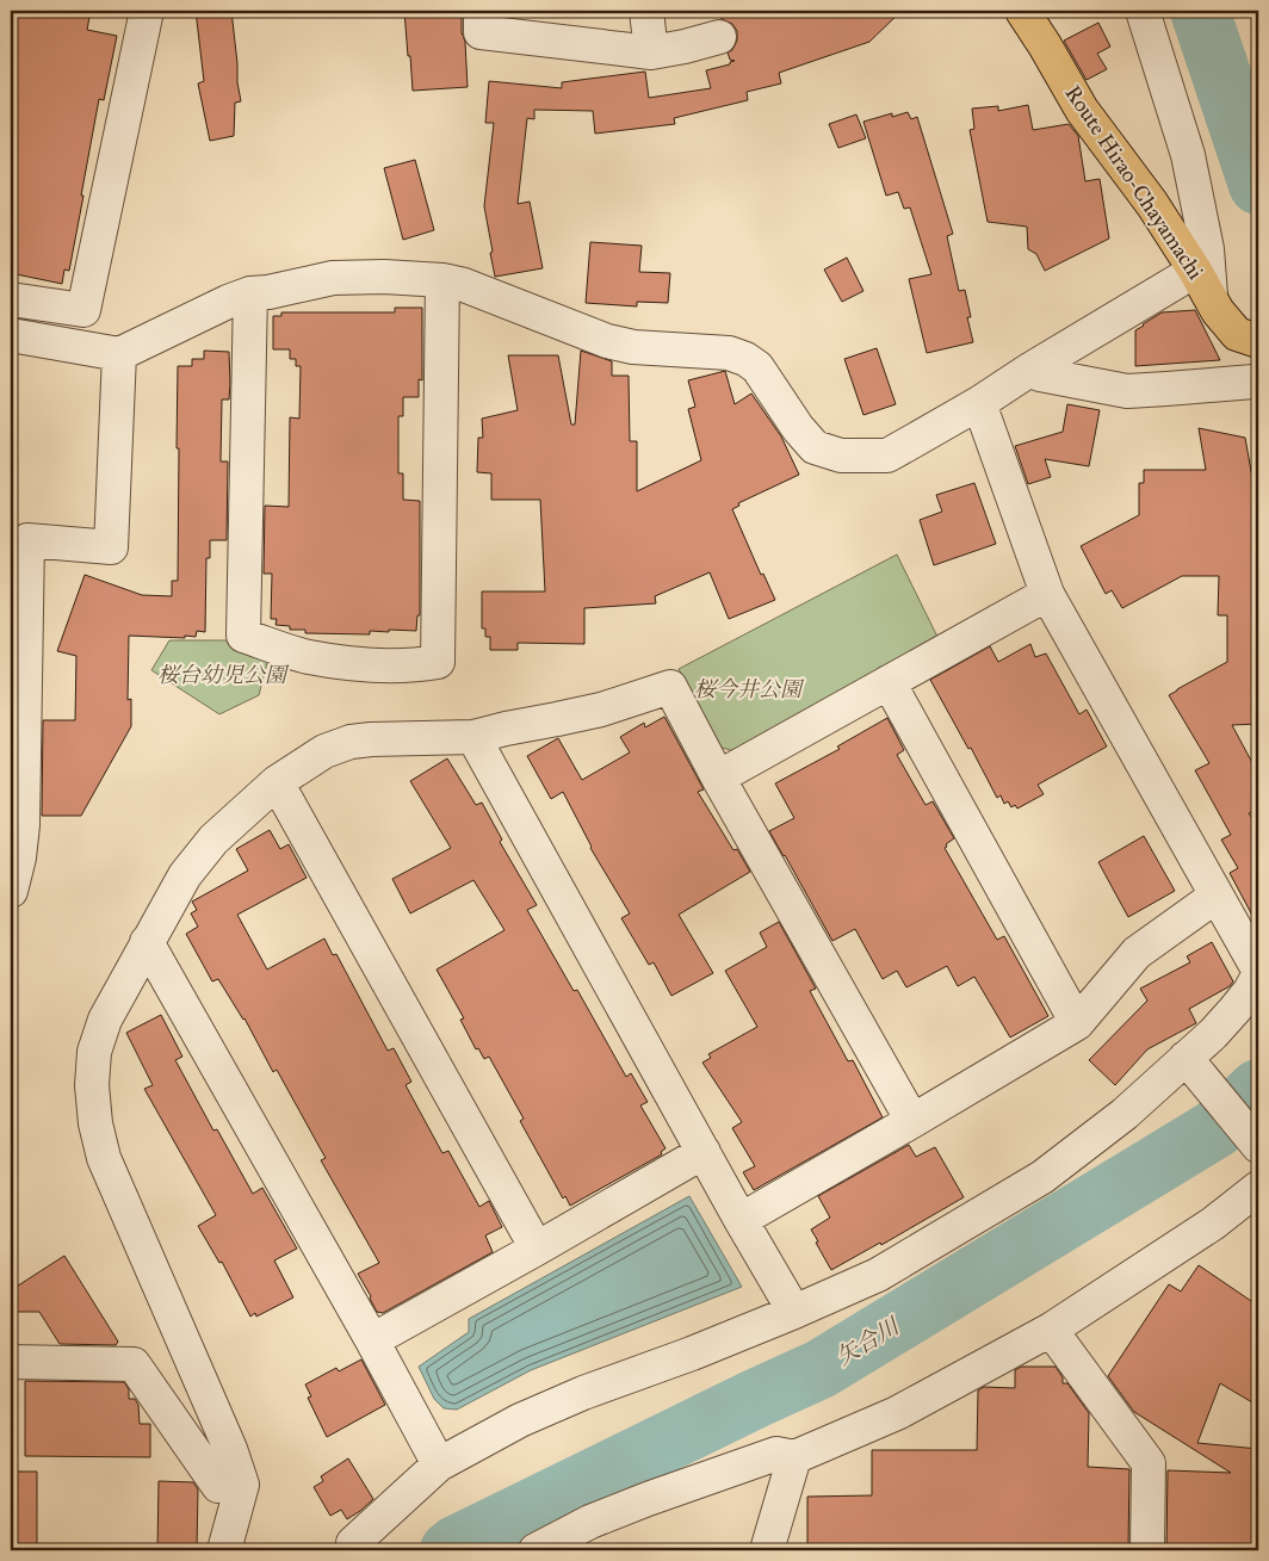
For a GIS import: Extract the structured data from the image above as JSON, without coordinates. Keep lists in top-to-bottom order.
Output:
{
  "streets": {
    "main road": ["Route Hirao-Chayamachi"]
  },
  "water": ["矢合川"],
  "parks": ["桜台幼児公園", "桜今井公園"]
}
